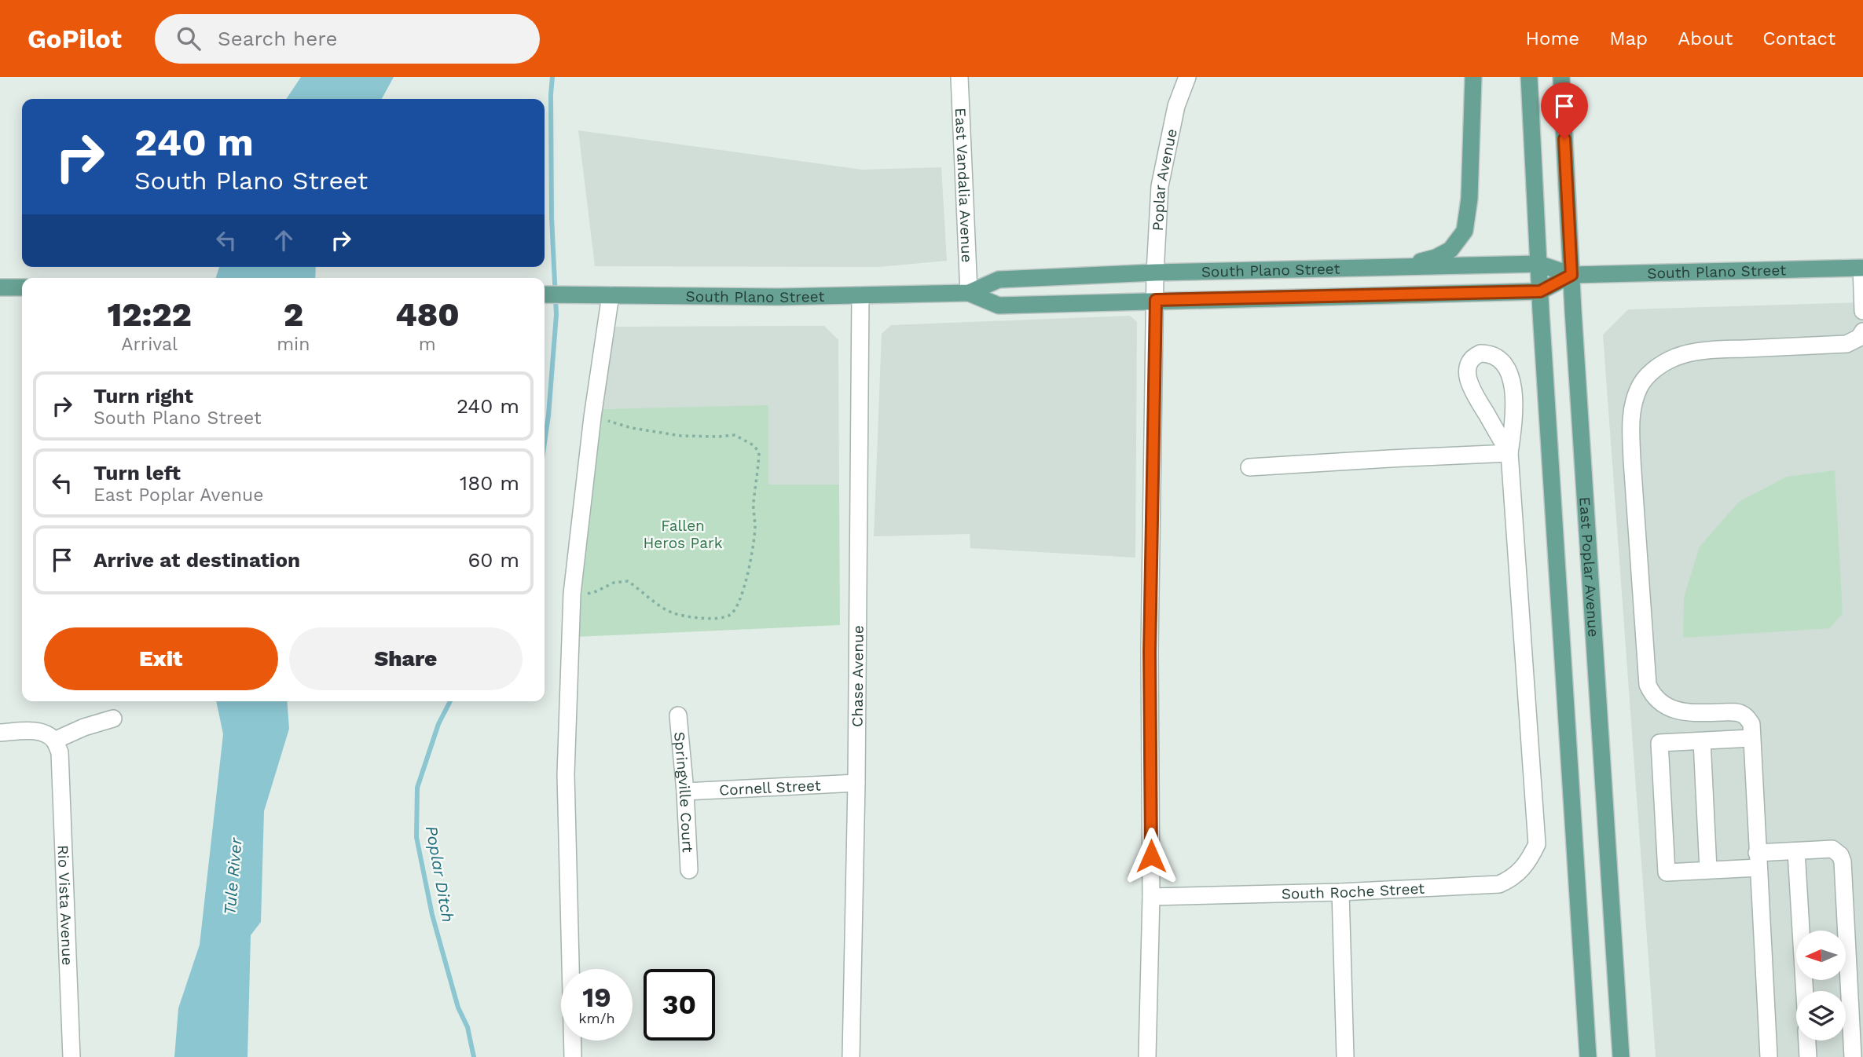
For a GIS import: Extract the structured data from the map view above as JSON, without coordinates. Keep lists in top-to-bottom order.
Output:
{
  "streets": {
    "main road": ["South Plano Street", "East Poplar Avenue"],
    "street": [
      "Poplar Avenue",
      "East Vandalia Avenue",
      "Chase Avenue",
      "Cornell Street",
      "Springville Court",
      "South Roche Street",
      "Rio Vista Avenue"
    ]
  },
  "crossings": [
    ["Poplar Avenue", "South Plano Street"],
    ["East Vandalia Avenue", "South Plano Street"],
    ["South Plano Street", "East Poplar Avenue"],
    ["South Plano Street", "Chase Avenue"],
    ["Chase Avenue", "Cornell Street"],
    ["Cornell Street", "Springville Court"]
  ],
  "water": ["Poplar Ditch", "Tule River"],
  "parks": ["Fallen Heros Park"],
  "north": "left",
  "page": {
    "header": "GoPilot",
    "search": "Search here",
    "nav": [
      "Home",
      "Map",
      "About",
      "Contact"
    ],
    "turn": ["240 m", "South Plano Street"],
    "eta": [
      "12:22",
      "Arrival",
      "2",
      "min",
      "480",
      "m"
    ],
    "list": [
      {
        "name": "Turn right",
        "note": "South Plano Street",
        "value": "240 m"
      },
      {
        "name": "Turn left",
        "note": "East Poplar Avenue",
        "value": "180 m"
      },
      {
        "name": "Arrive at destination",
        "value": "60 m"
      }
    ],
    "buttons": ["Exit", "Share"],
    "speed": "19 km/h",
    "limit": "30"
  }
}
